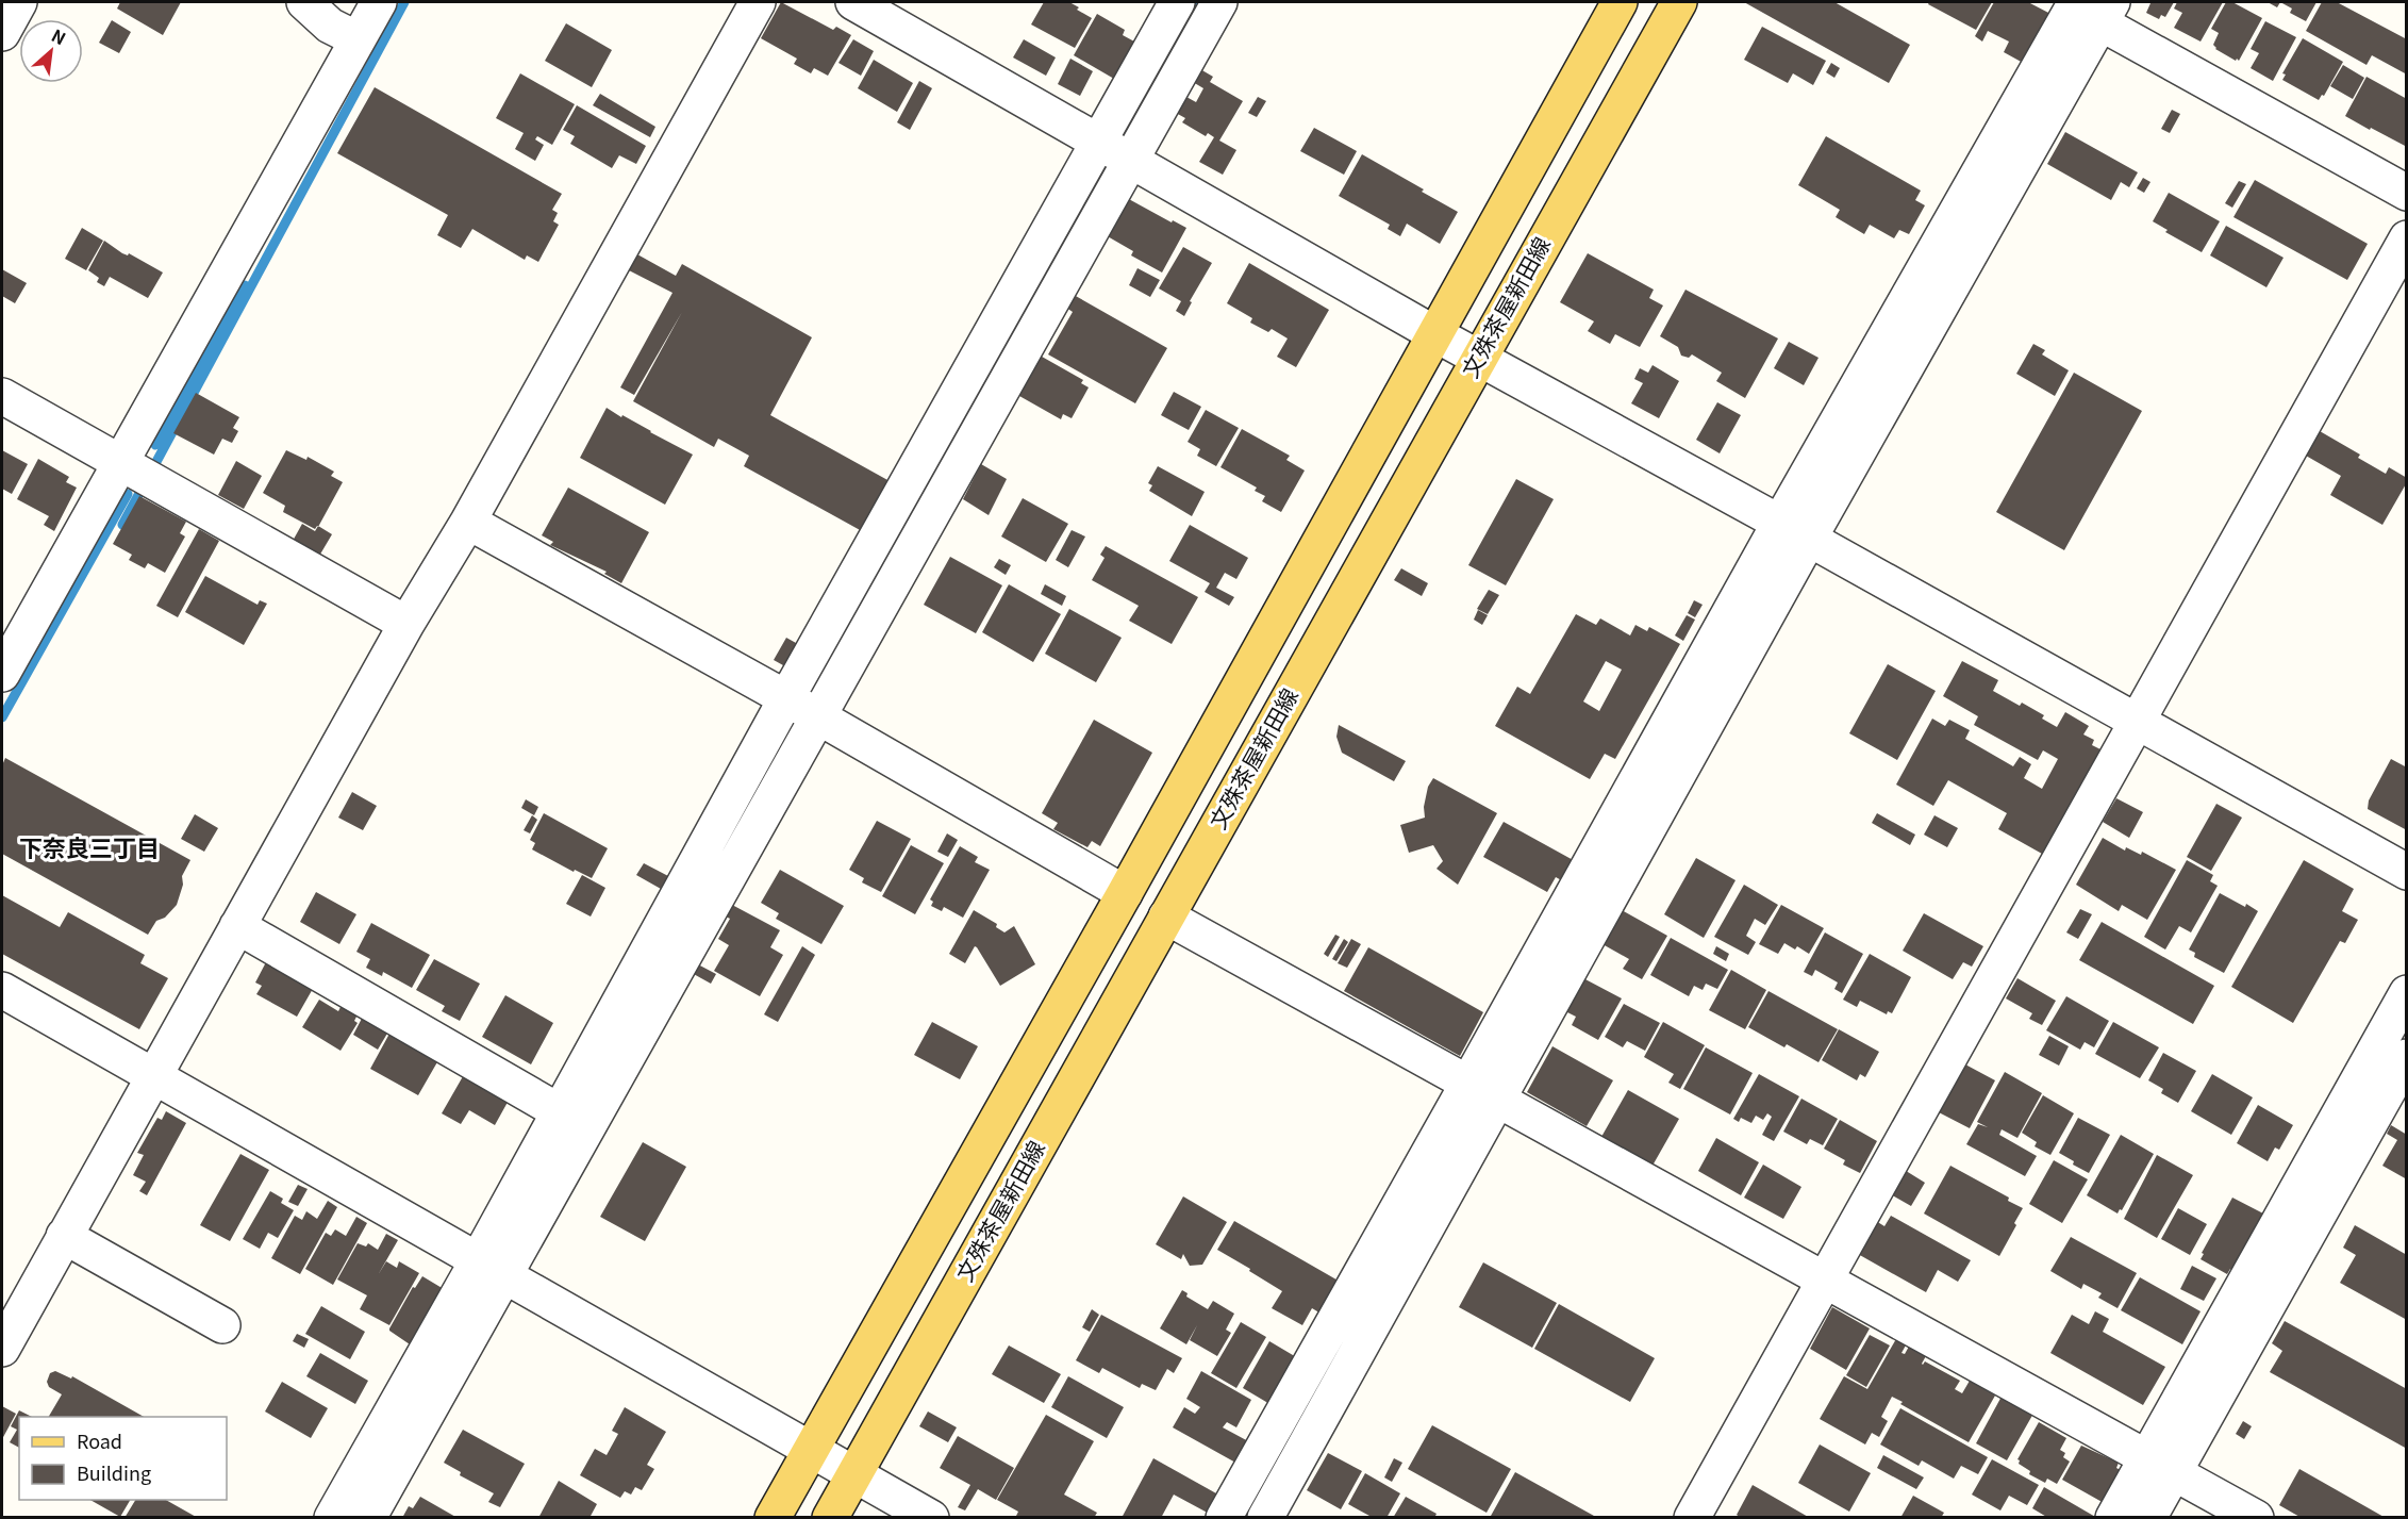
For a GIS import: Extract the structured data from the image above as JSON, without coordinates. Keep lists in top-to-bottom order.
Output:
{
  "streets": {
    "main road": ["文殊茶屋新田線"]
  },
  "districts": ["下奈良三丁目"],
  "legend": ["Road", "Building"],
  "north": "top right"
}
